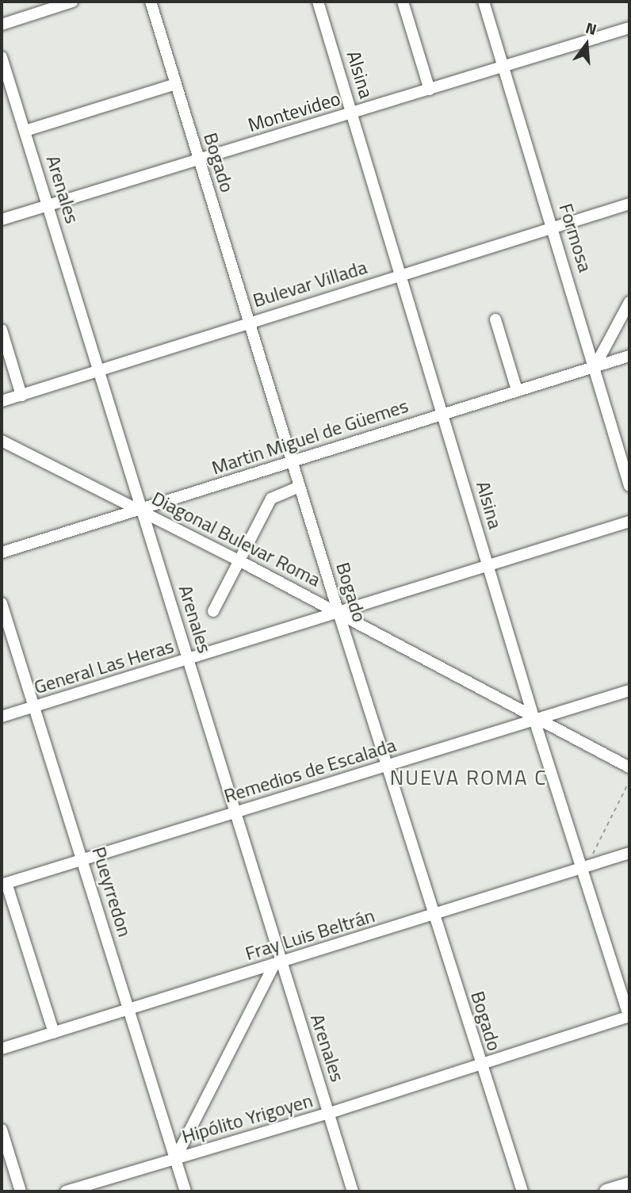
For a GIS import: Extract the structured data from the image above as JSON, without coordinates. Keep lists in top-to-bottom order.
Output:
{
  "streets": {
    "street": [
      "Alsina",
      "Montevideo",
      "Bogado",
      "Arenales",
      "Formosa",
      "Bulevar Villada",
      "Martin Miguel de Güemes",
      "Diagonal Bulevar Roma",
      "General Las Heras",
      "Remedios de Escalada",
      "Pueyrredon",
      "Fray Luis Beltrán",
      "Hipólito Yrigoyen"
    ]
  },
  "crossings": [
    ["Alsina", "Montevideo"],
    ["Alsina", "Bulevar Villada"],
    ["Alsina", "Martin Miguel de Güemes"],
    ["Alsina", "Diagonal Bulevar Roma"],
    ["Alsina", "General Las Heras"],
    ["Alsina", "Remedios de Escalada"],
    ["Alsina", "Fray Luis Beltrán"],
    ["Alsina", "Hipólito Yrigoyen"],
    ["Montevideo", "Bogado"],
    ["Montevideo", "Arenales"],
    ["Montevideo", "Formosa"],
    ["Bogado", "Bulevar Villada"],
    ["Bogado", "Martin Miguel de Güemes"],
    ["Bogado", "Diagonal Bulevar Roma"],
    ["Bogado", "General Las Heras"],
    ["Bogado", "Remedios de Escalada"],
    ["Bogado", "Fray Luis Beltrán"],
    ["Bogado", "Hipólito Yrigoyen"],
    ["Arenales", "Bulevar Villada"],
    ["Arenales", "Martin Miguel de Güemes"],
    ["Arenales", "Diagonal Bulevar Roma"],
    ["Arenales", "General Las Heras"],
    ["Arenales", "Remedios de Escalada"],
    ["Arenales", "Fray Luis Beltrán"],
    ["Arenales", "Hipólito Yrigoyen"],
    ["Formosa", "Bulevar Villada"],
    ["Formosa", "Martin Miguel de Güemes"],
    ["Martin Miguel de Güemes", "Diagonal Bulevar Roma"],
    ["Diagonal Bulevar Roma", "General Las Heras"],
    ["Diagonal Bulevar Roma", "Remedios de Escalada"],
    ["General Las Heras", "Pueyrredon"],
    ["Remedios de Escalada", "Pueyrredon"],
    ["Pueyrredon", "Fray Luis Beltrán"],
    ["Pueyrredon", "Hipólito Yrigoyen"]
  ],
  "districts": ["NUEVA ROMA C"],
  "north": "top"
}
